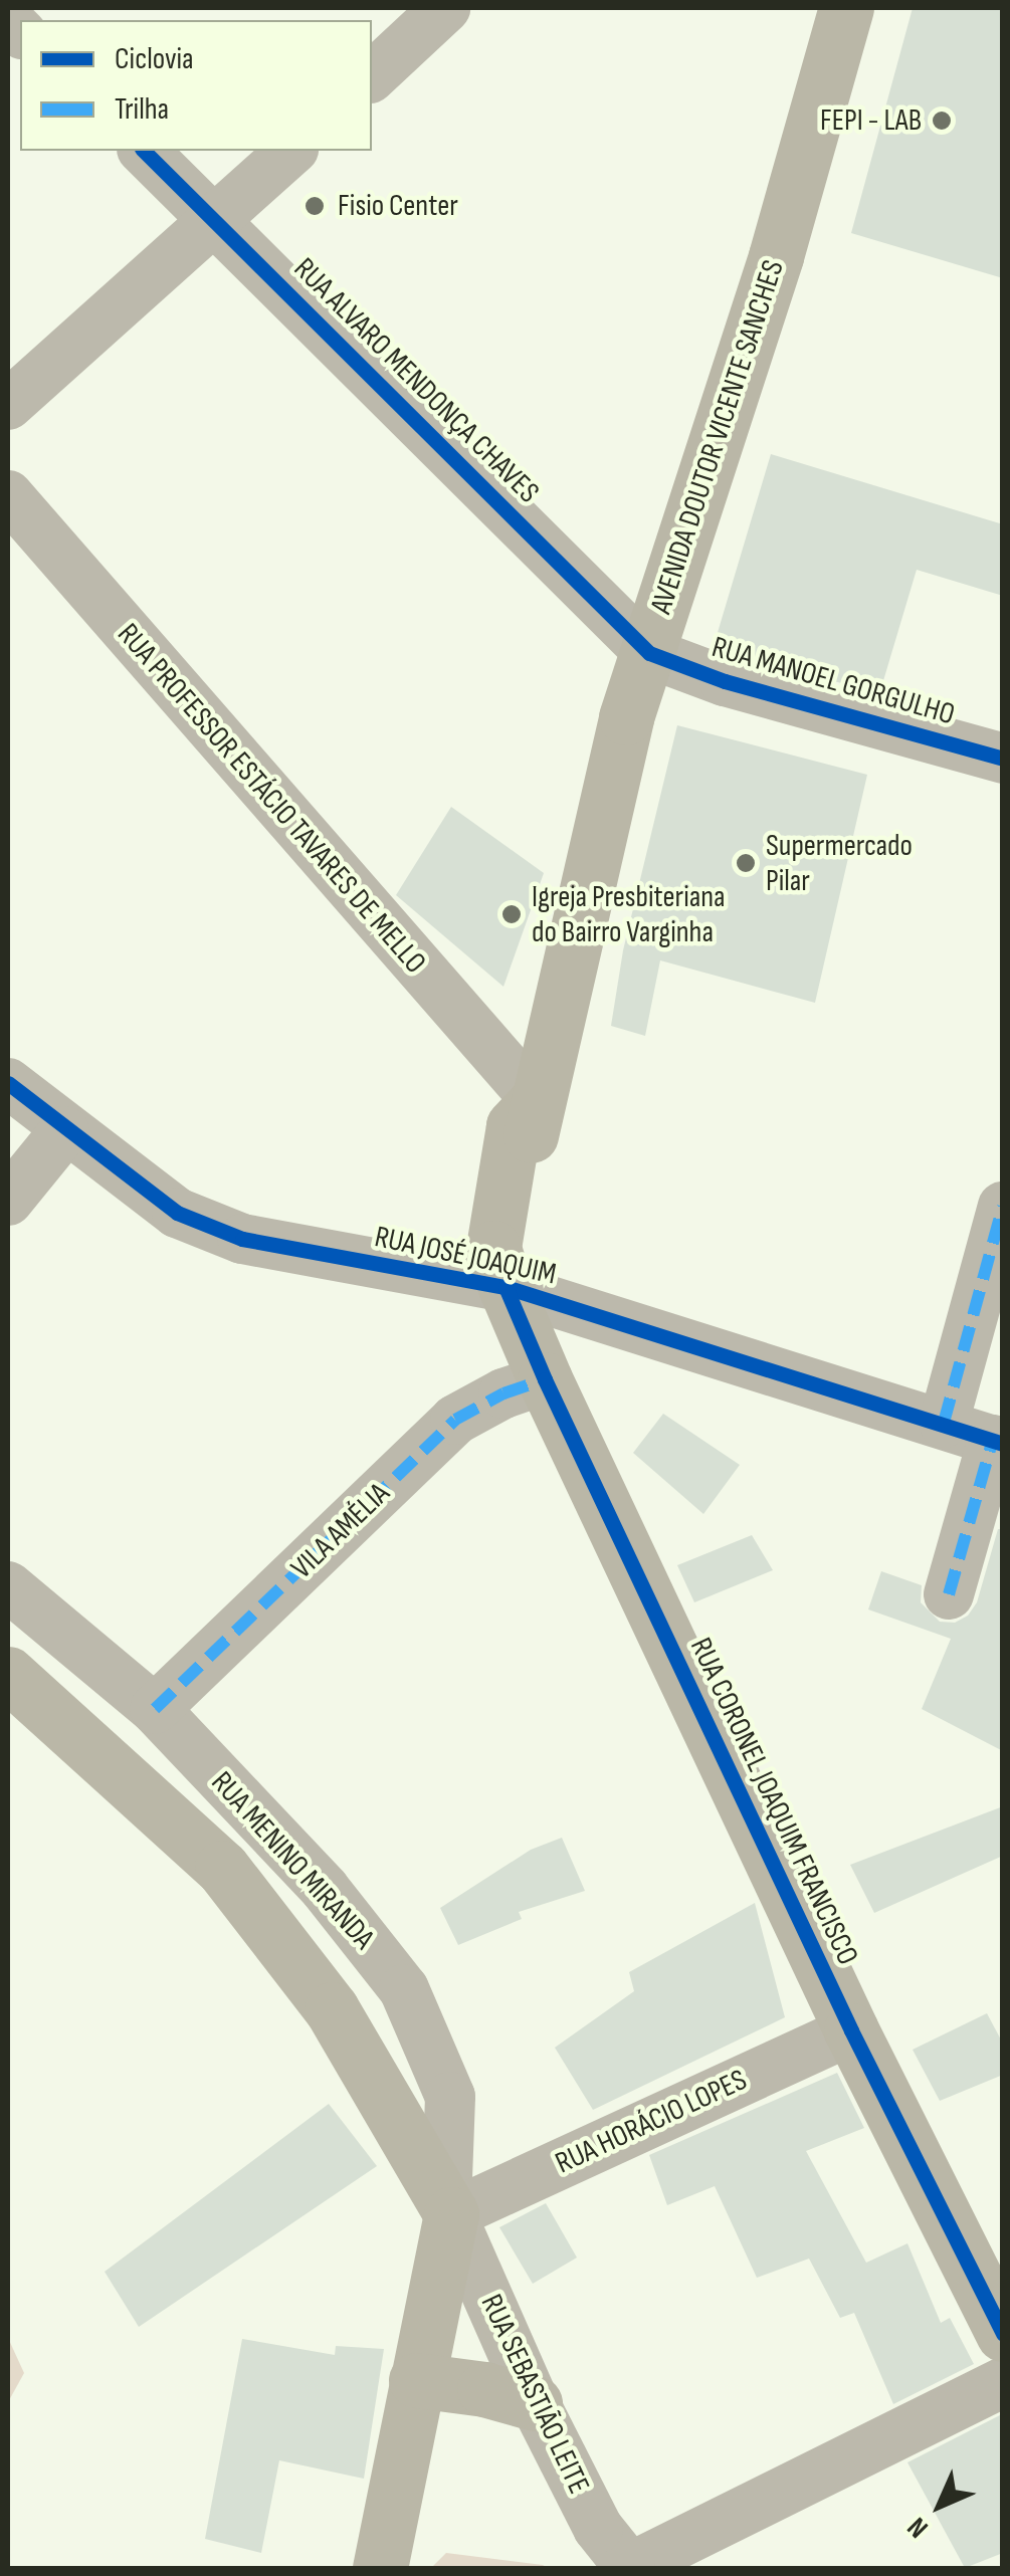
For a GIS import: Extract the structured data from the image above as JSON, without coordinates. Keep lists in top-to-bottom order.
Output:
{
  "streets": {
    "main road": ["AVENIDA DOUTOR VICENTE SANCHES", "RUA CORONEL JOAQUIM FRANCISCO"],
    "street": [
      "RUA ALVARO MENDONÇA CHAVES",
      "RUA MANOEL GORGULHO",
      "RUA PROFESSOR ESTÁCIO TAVARES DE MELLO",
      "RUA JOSÉ JOAQUIM",
      "VILA AMÉLIA",
      "RUA MENINO MIRANDA",
      "RUA HORÁCIO LOPES",
      "RUA SEBASTIÃO LEITE"
    ]
  },
  "crossings": [
    ["RUA ALVARO MENDONÇA CHAVES", "AVENIDA DOUTOR VICENTE SANCHES"],
    ["RUA ALVARO MENDONÇA CHAVES", "RUA MANOEL GORGULHO"],
    ["AVENIDA DOUTOR VICENTE SANCHES", "RUA MANOEL GORGULHO"],
    ["AVENIDA DOUTOR VICENTE SANCHES", "RUA PROFESSOR ESTÁCIO TAVARES DE MELLO"],
    ["AVENIDA DOUTOR VICENTE SANCHES", "RUA JOSÉ JOAQUIM"],
    ["AVENIDA DOUTOR VICENTE SANCHES", "RUA CORONEL JOAQUIM FRANCISCO"],
    ["RUA JOSÉ JOAQUIM", "RUA CORONEL JOAQUIM FRANCISCO"],
    ["VILA AMÉLIA", "RUA CORONEL JOAQUIM FRANCISCO"],
    ["VILA AMÉLIA", "RUA MENINO MIRANDA"],
    ["RUA CORONEL JOAQUIM FRANCISCO", "RUA HORÁCIO LOPES"],
    ["RUA MENINO MIRANDA", "RUA HORÁCIO LOPES"],
    ["RUA MENINO MIRANDA", "RUA SEBASTIÃO LEITE"],
    ["RUA HORÁCIO LOPES", "RUA SEBASTIÃO LEITE"]
  ],
  "places": [
    "FEPI - LAB",
    "Fisio Center",
    "Supermercado Pilar",
    "Igreja Presbiteriana do Bairro Varginha"
  ],
  "legend": ["Ciclovia", "Trilha"],
  "north": "bottom left"
}
